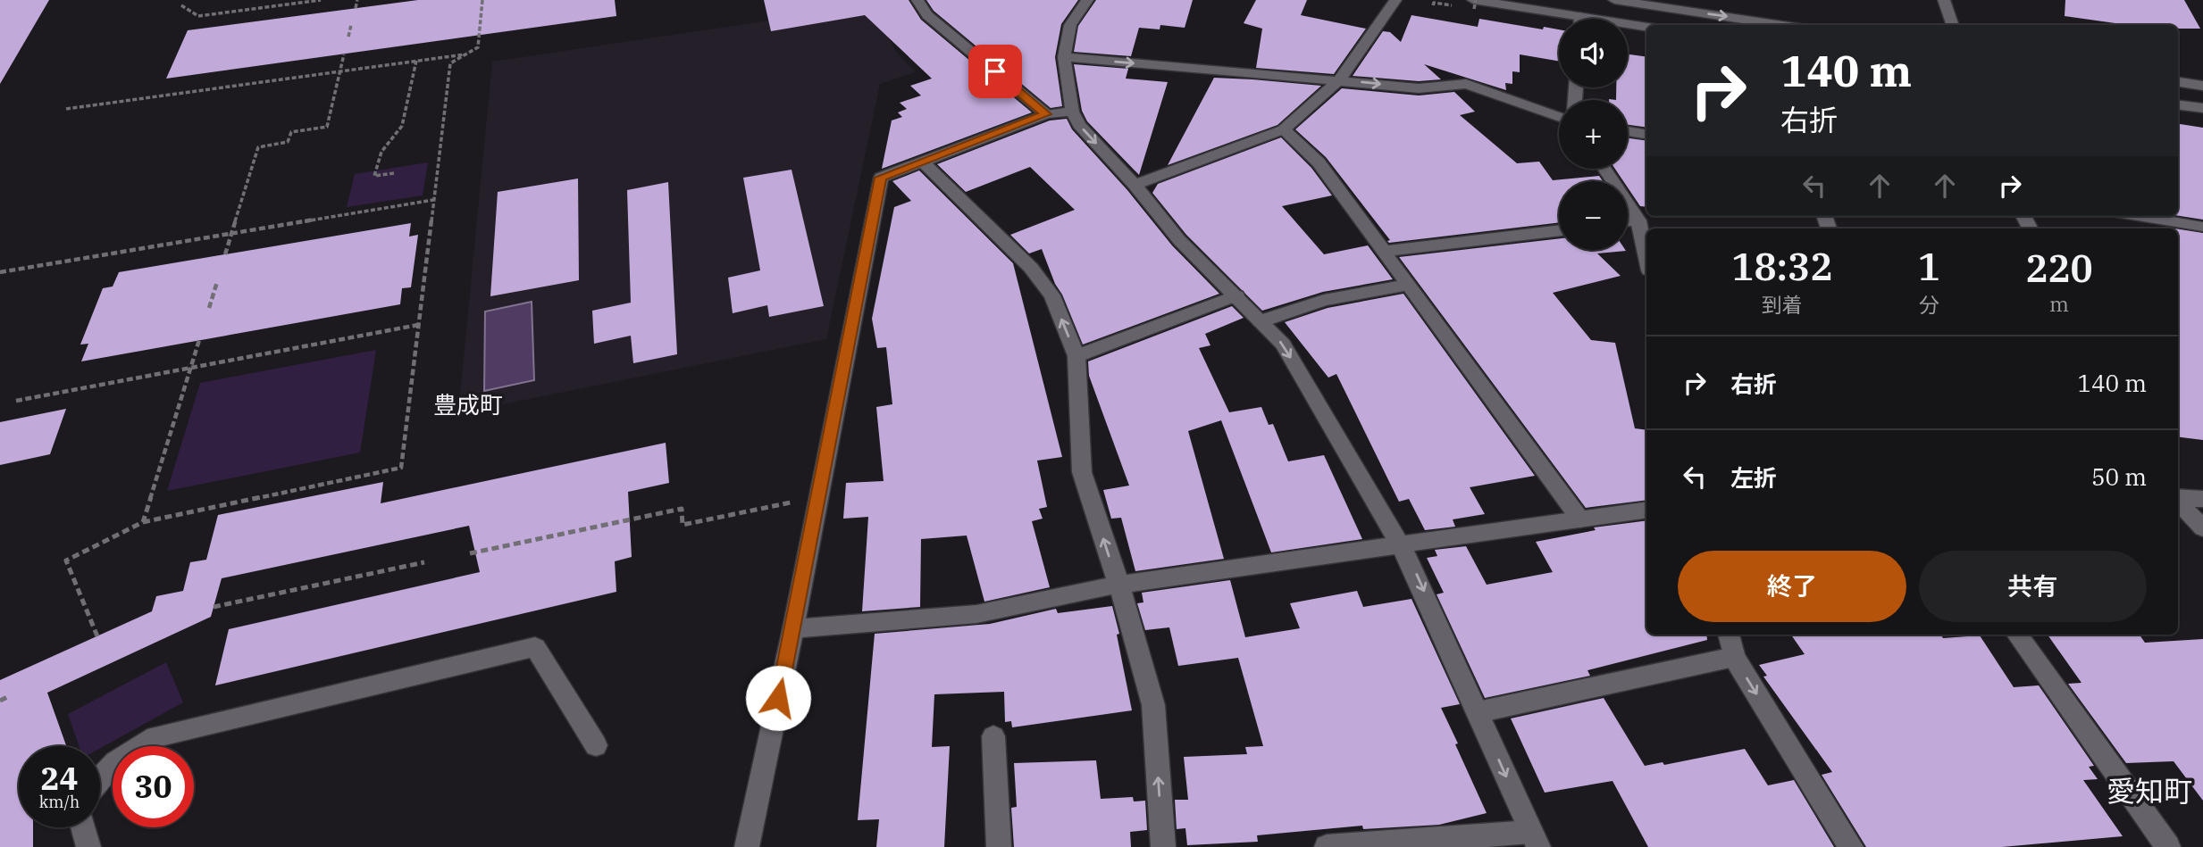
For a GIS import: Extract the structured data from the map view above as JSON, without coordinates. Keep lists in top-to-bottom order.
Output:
{
  "districts": ["豊成町", "愛知町"],
  "page": {
    "map_buttons": ["+", "−"],
    "turn": ["140 m", "右折"],
    "eta": [
      "18:32",
      "到着",
      "1",
      "分",
      "220",
      "m"
    ],
    "list": [
      {
        "name": "右折",
        "value": "140 m"
      },
      {
        "name": "左折",
        "value": "50 m"
      }
    ],
    "buttons": ["終了", "共有"],
    "speed": "24 km/h",
    "limit": "30"
  }
}
